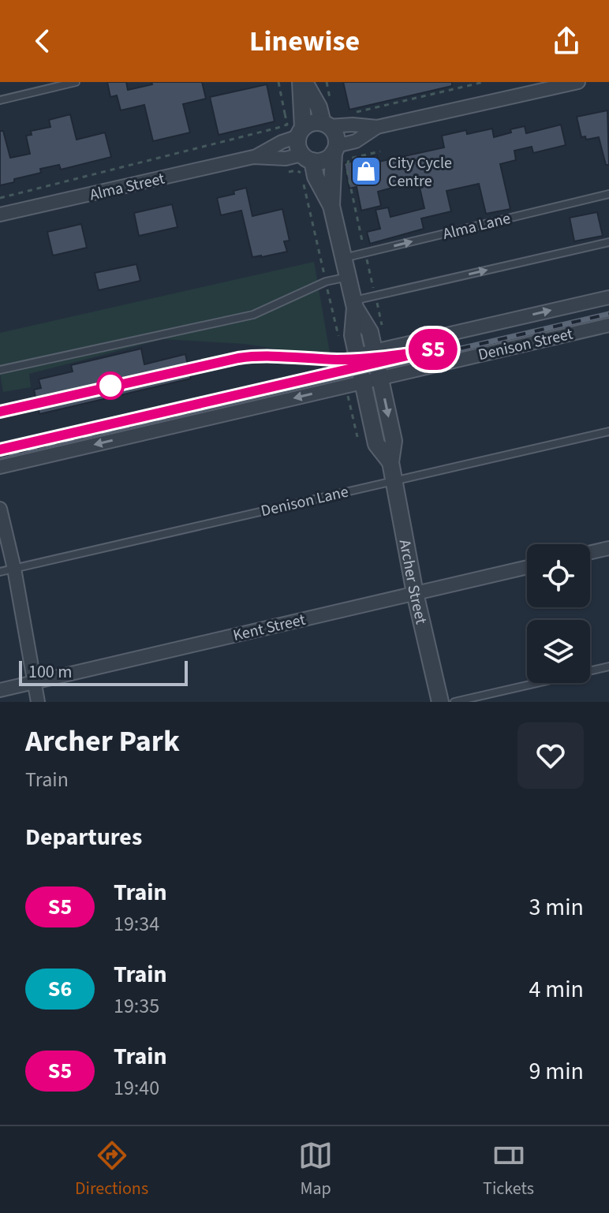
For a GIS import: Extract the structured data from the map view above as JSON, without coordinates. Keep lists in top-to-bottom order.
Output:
{
  "streets": {
    "street": [
      "Alma Street",
      "Denison Street",
      "Archer Street",
      "Kent Street"
    ],
    "lane": ["Alma Lane", "Denison Lane"]
  },
  "crossings": [
    ["Alma Street", "Archer Street"],
    ["Alma Lane", "Archer Street"],
    ["Denison Street", "Archer Street"],
    ["Denison Lane", "Archer Street"],
    ["Archer Street", "Kent Street"]
  ],
  "places": {
    "shop": ["City Cycle Centre"]
  },
  "scale_bar": "100 m",
  "page": {
    "header": "Linewise",
    "on_map": "S5",
    "scale": "100 m",
    "heading": [
      ["Archer Park", "Train"],
      "Departures"
    ],
    "list": [
      {
        "mark": "S5",
        "name": "Train",
        "note": "19:34",
        "value": "3 min"
      },
      {
        "mark": "S6",
        "name": "Train",
        "note": "19:35",
        "value": "4 min"
      },
      {
        "mark": "S5",
        "name": "Train",
        "note": "19:40",
        "value": "9 min"
      }
    ],
    "tabs": ["Directions", "Map", "Tickets"]
  }
}
